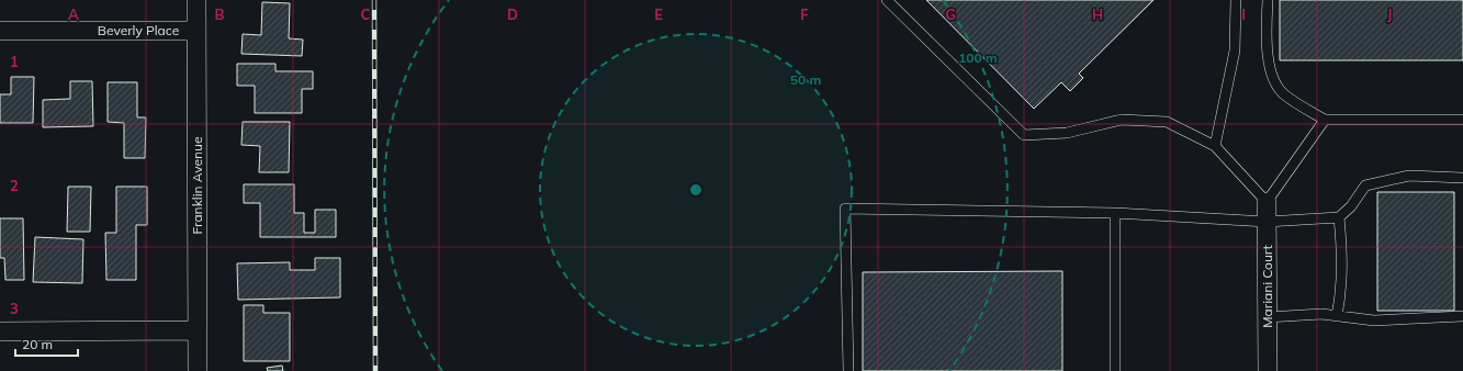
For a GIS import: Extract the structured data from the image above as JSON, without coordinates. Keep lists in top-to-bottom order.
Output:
{
  "streets": {
    "street": ["Beverly Place", "Franklin Avenue", "Mariani Court"]
  },
  "crossings": [
    ["Beverly Place", "Franklin Avenue"]
  ],
  "scale_bar": "20 m",
  "grid": {
    "columns": [
      "A",
      "B",
      "C",
      "D",
      "E",
      "F",
      "G",
      "H",
      "I",
      "J"
    ],
    "rows": ["1", "2", "3"]
  },
  "rings": ["100 m", "50 m"]
}
